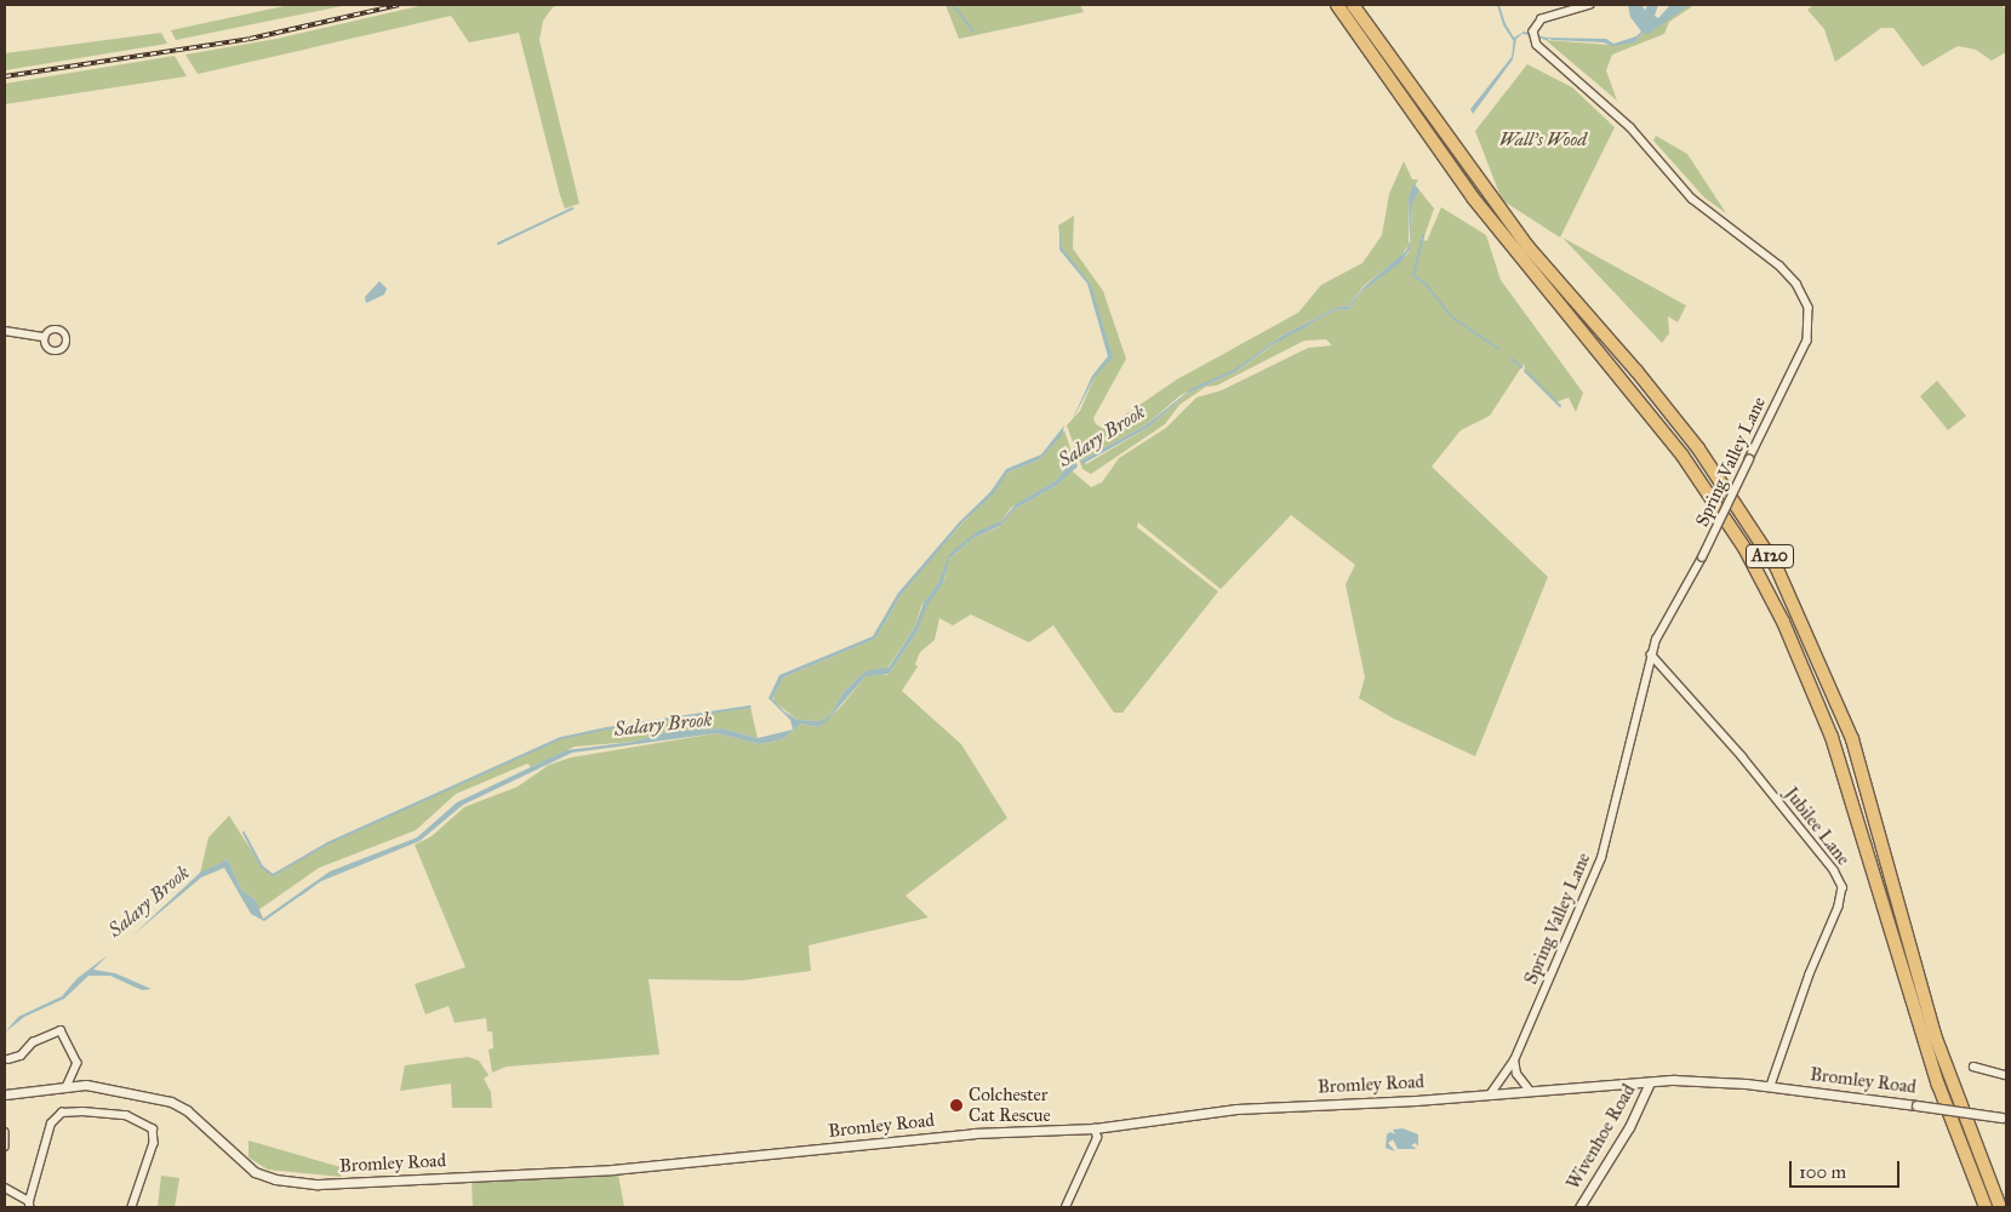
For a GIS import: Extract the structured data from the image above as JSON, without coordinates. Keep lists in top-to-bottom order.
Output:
{
  "streets": {
    "highway": ["A120"],
    "street": [
      "Spring Valley Lane",
      "Jubilee Lane",
      "Bromley Road",
      "Wivenhoe Road"
    ]
  },
  "crossings": [
    ["Spring Valley Lane", "Jubilee Lane"],
    ["Spring Valley Lane", "Bromley Road"],
    ["Jubilee Lane", "Bromley Road"],
    ["Bromley Road", "Wivenhoe Road"]
  ],
  "water": ["Salary Brook"],
  "parks": ["Wall's Wood"],
  "places": ["Colchester Cat Rescue"],
  "scale_bar": "100 m"
}
